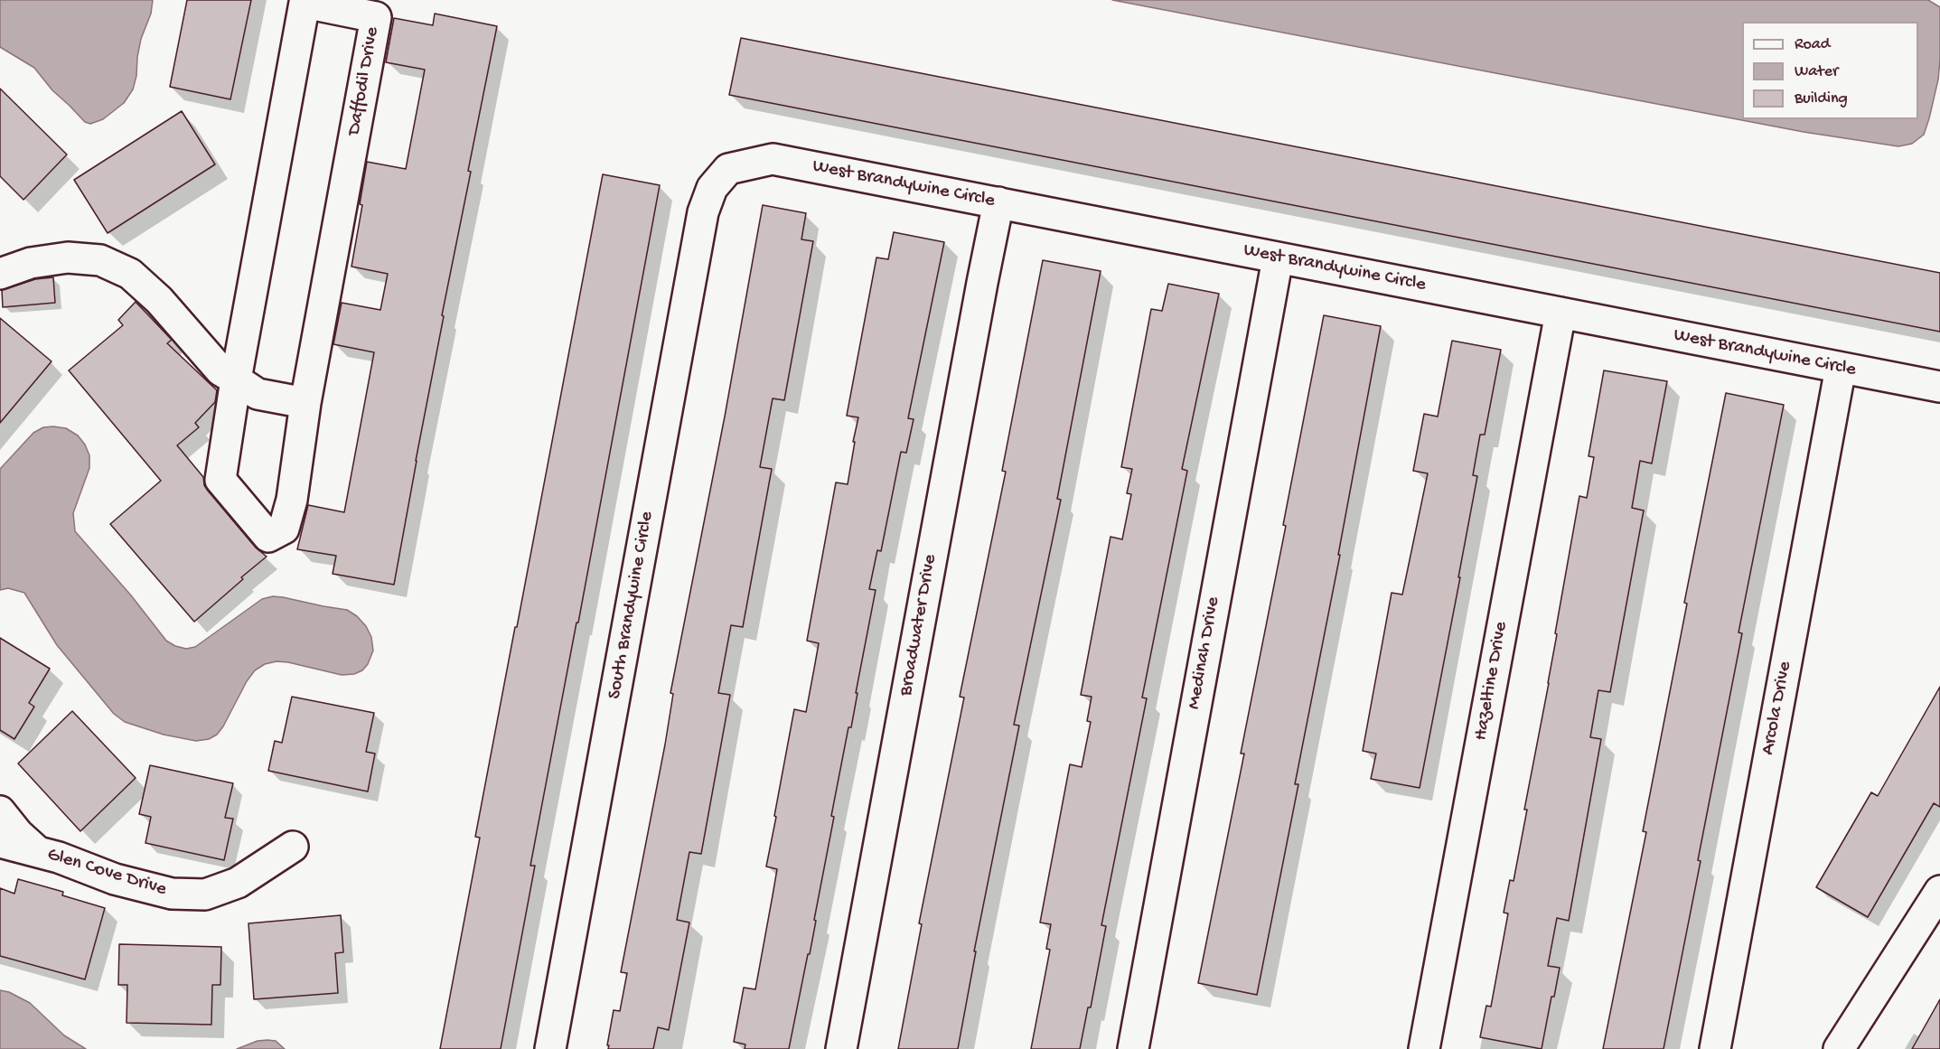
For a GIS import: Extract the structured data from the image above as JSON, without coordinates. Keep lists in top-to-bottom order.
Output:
{
  "streets": {
    "street": [
      "Daffodil Drive",
      "West Brandywine Circle",
      "South Brandywine Circle",
      "Broadwater Drive",
      "Medinah Drive",
      "Hazeltine Drive",
      "Arcola Drive",
      "Glen Cove Drive"
    ]
  },
  "crossings": [
    ["West Brandywine Circle", "South Brandywine Circle"],
    ["West Brandywine Circle", "Broadwater Drive"],
    ["West Brandywine Circle", "Medinah Drive"],
    ["West Brandywine Circle", "Hazeltine Drive"],
    ["West Brandywine Circle", "Arcola Drive"]
  ],
  "legend": ["Road", "Water", "Building"]
}
